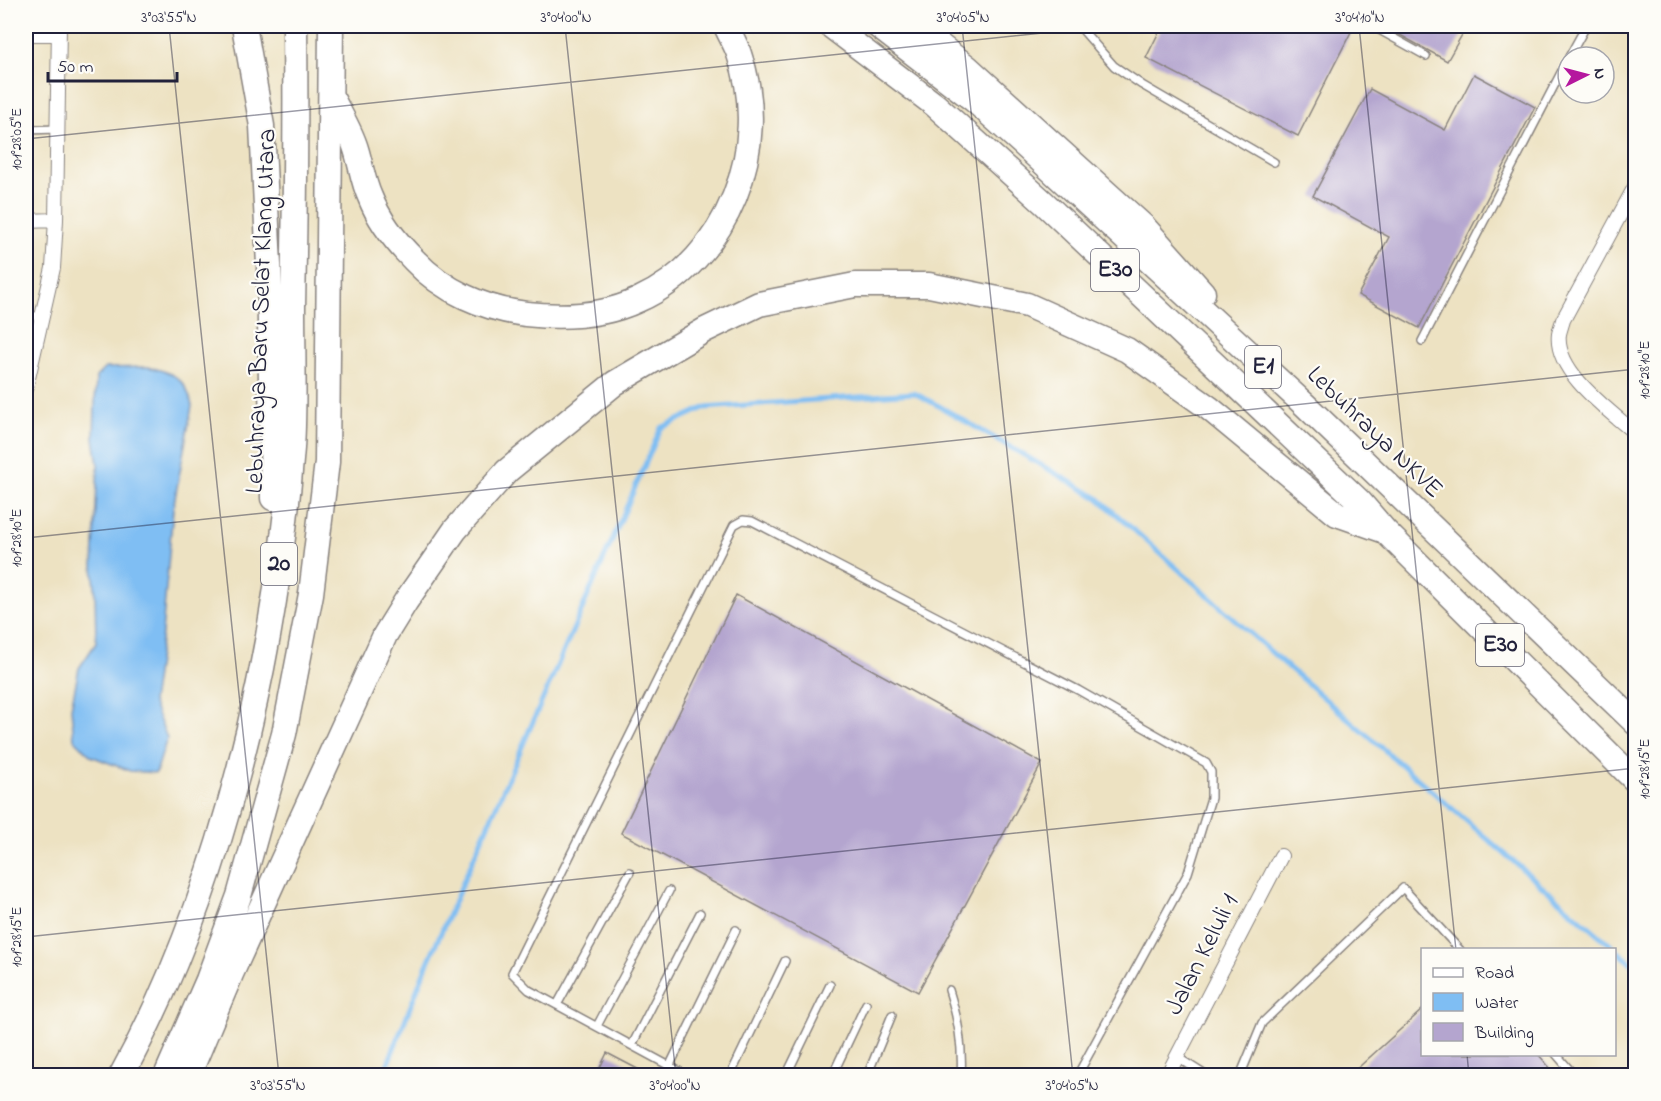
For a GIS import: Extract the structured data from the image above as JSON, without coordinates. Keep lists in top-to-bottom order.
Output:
{
  "streets": {
    "highway": [
      "E30",
      "Lebuhraya Baru Selat Klang Utara",
      "E1",
      "Lebuhraya NKVE",
      "20"
    ],
    "street": ["Jalan Keluli 1"]
  },
  "legend": ["Road", "Water", "Building"],
  "scale_bar": "50 m",
  "north": "right",
  "coordinates": [
    "3°03'55\"N",
    "3°04'00\"N",
    "3°04'05\"N",
    "3°04'10\"N",
    "101°28'05\"E",
    "101°28'10\"E",
    "101°28'15\"E"
  ]
}
